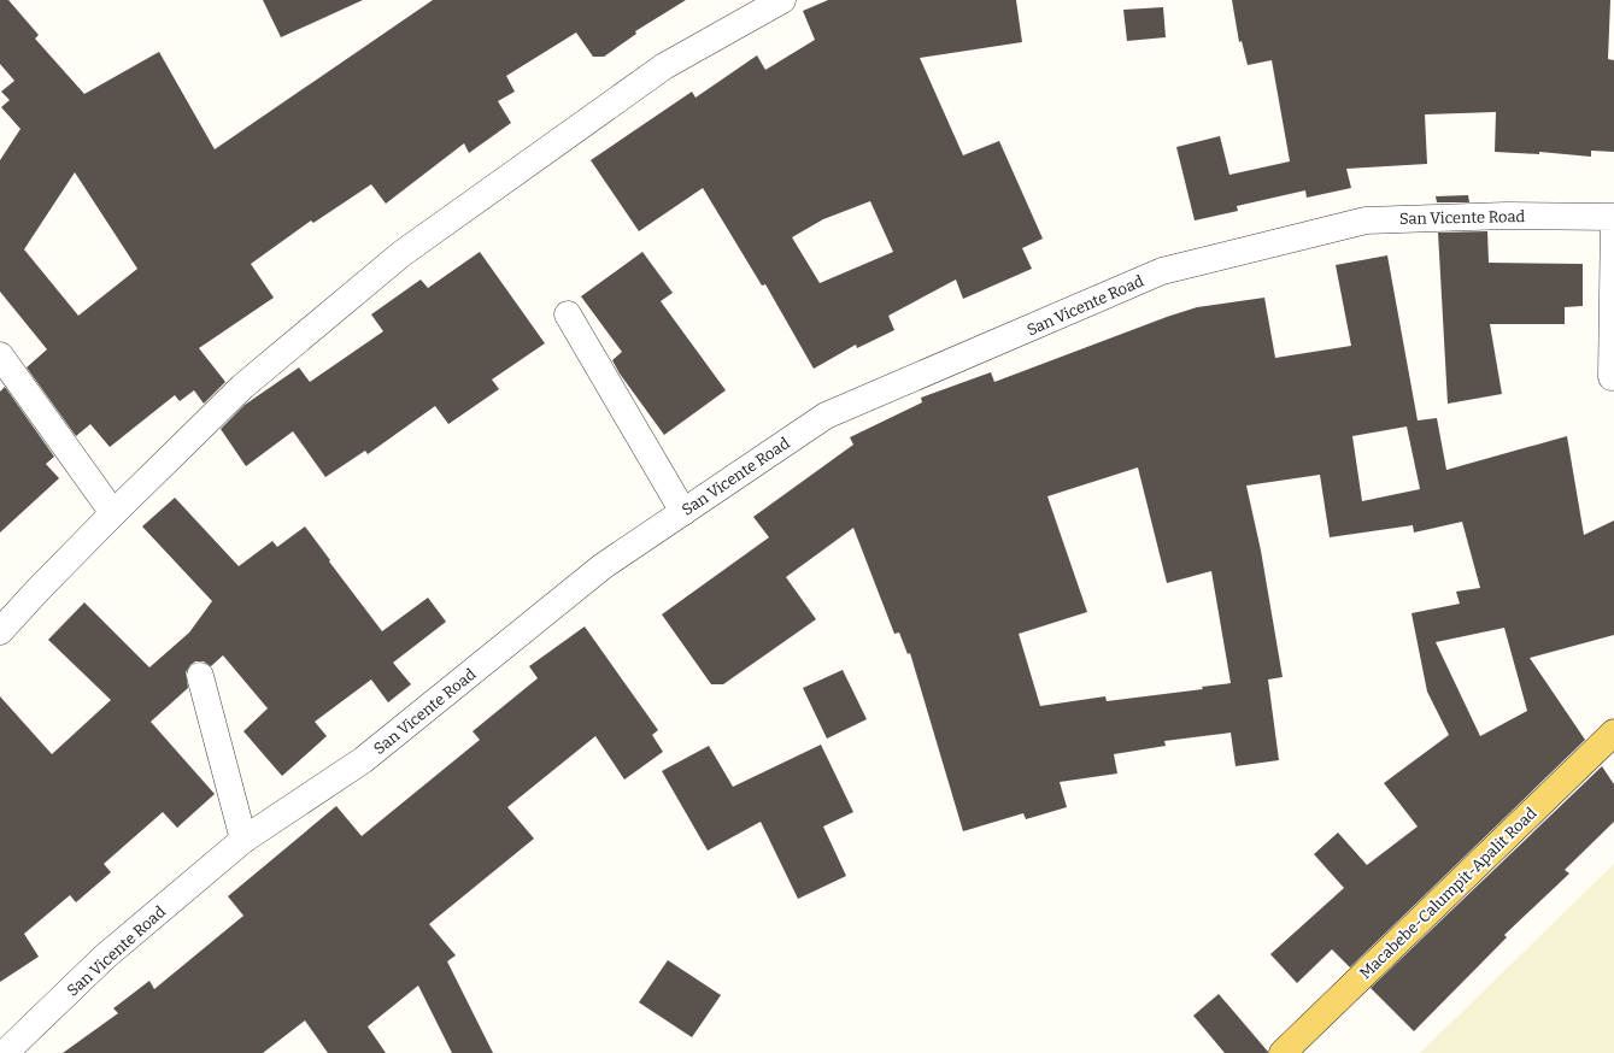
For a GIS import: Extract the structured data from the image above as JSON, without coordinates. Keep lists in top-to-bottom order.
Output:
{
  "streets": {
    "main road": ["Macabebe-Calumpit-Apalit Road"],
    "street": ["San Vicente Road"]
  }
}
